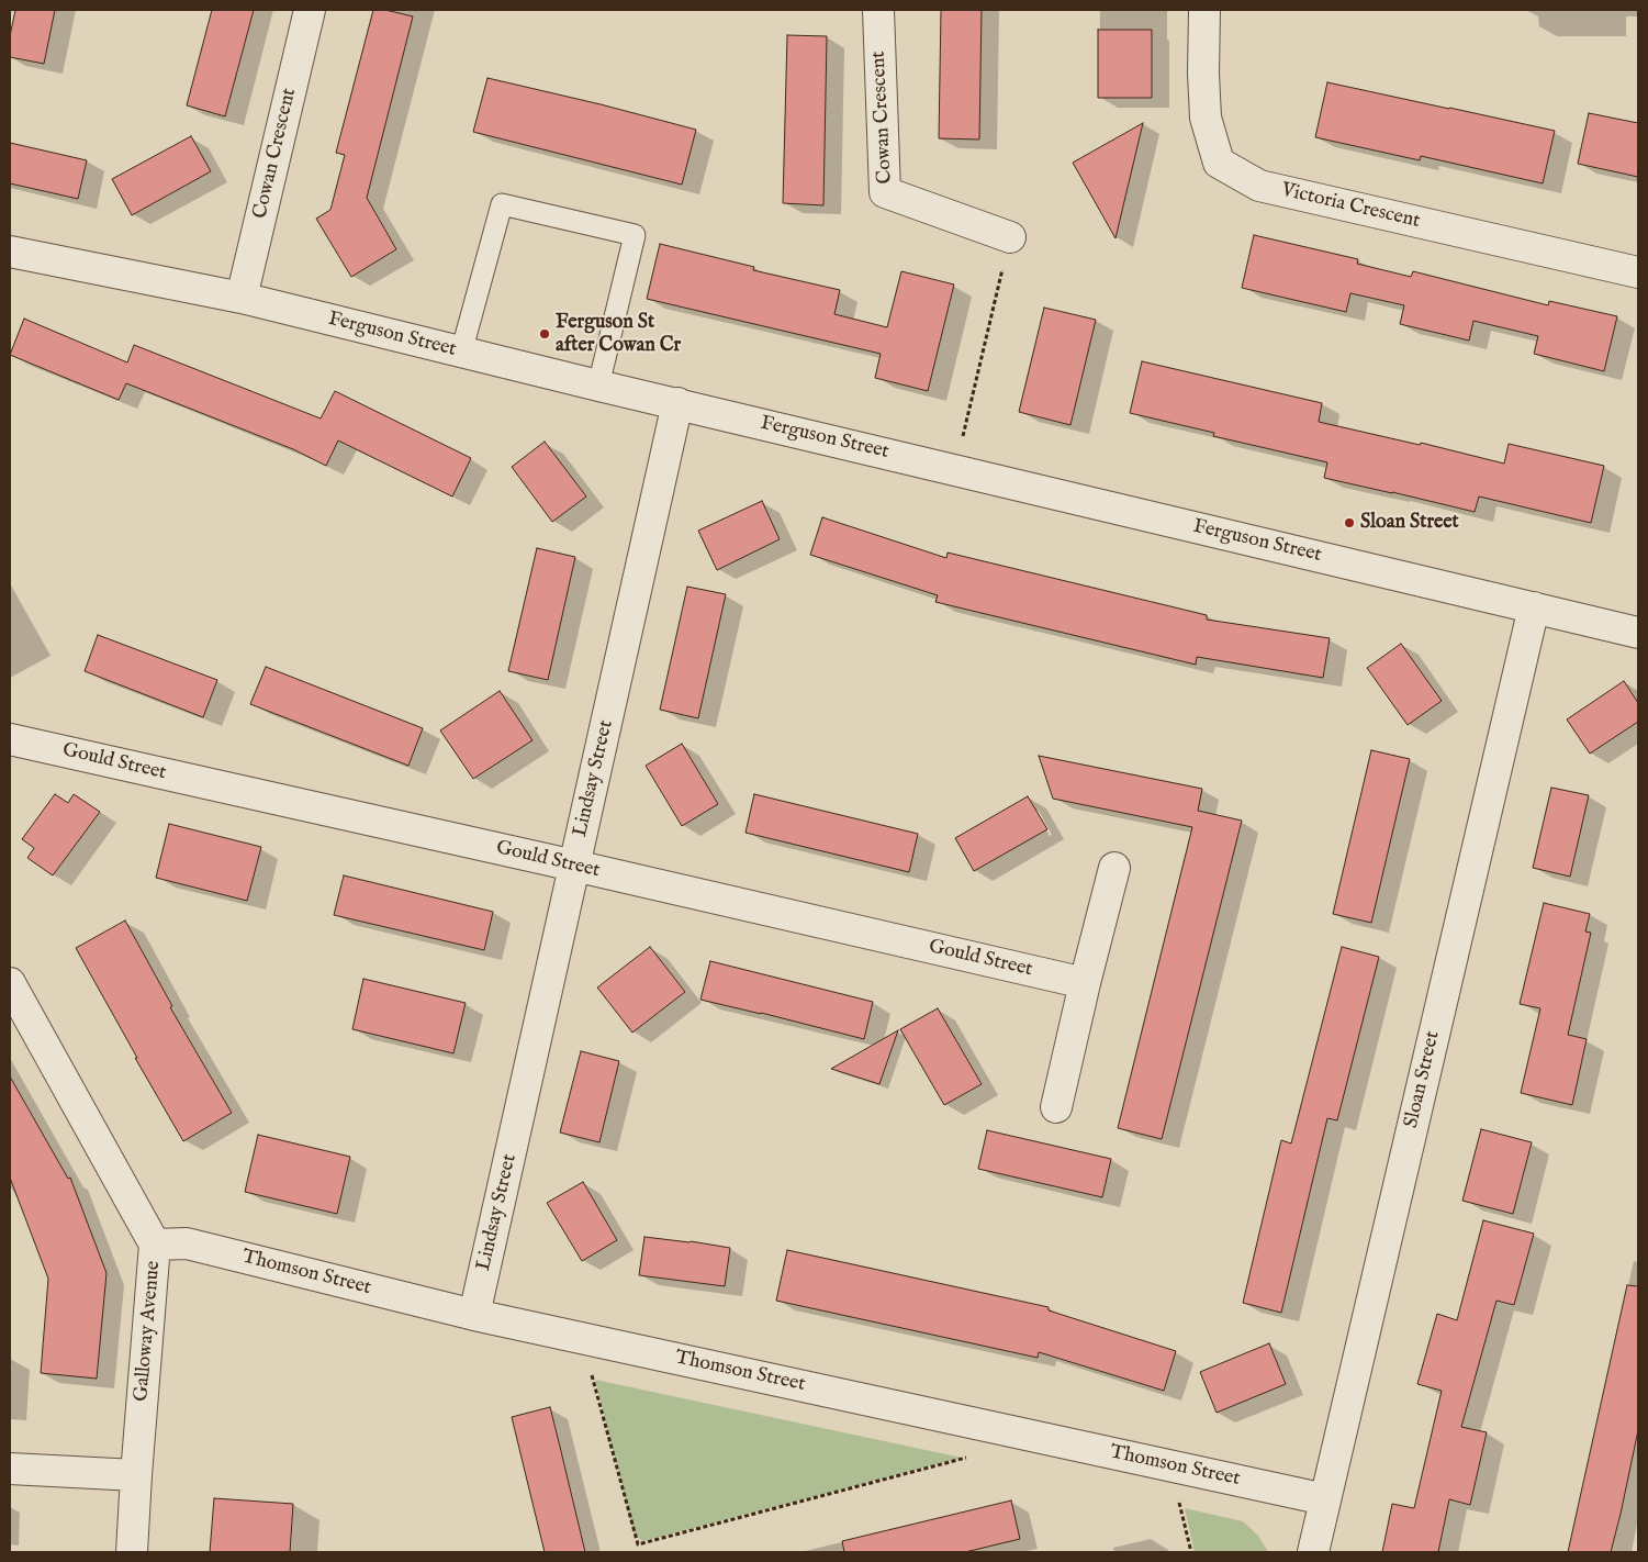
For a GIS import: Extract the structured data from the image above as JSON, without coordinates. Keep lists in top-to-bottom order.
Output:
{
  "streets": {
    "street": [
      "Cowan Crescent",
      "Victoria Crescent",
      "Ferguson Street",
      "Gould Street",
      "Lindsay Street",
      "Sloan Street",
      "Thomson Street",
      "Galloway Avenue"
    ]
  },
  "crossings": [
    ["Cowan Crescent", "Ferguson Street"],
    ["Ferguson Street", "Lindsay Street"],
    ["Ferguson Street", "Sloan Street"],
    ["Gould Street", "Lindsay Street"],
    ["Lindsay Street", "Thomson Street"],
    ["Sloan Street", "Thomson Street"],
    ["Thomson Street", "Galloway Avenue"]
  ],
  "places": ["Ferguson St after Cowan Cr", "Sloan Street"]
}
